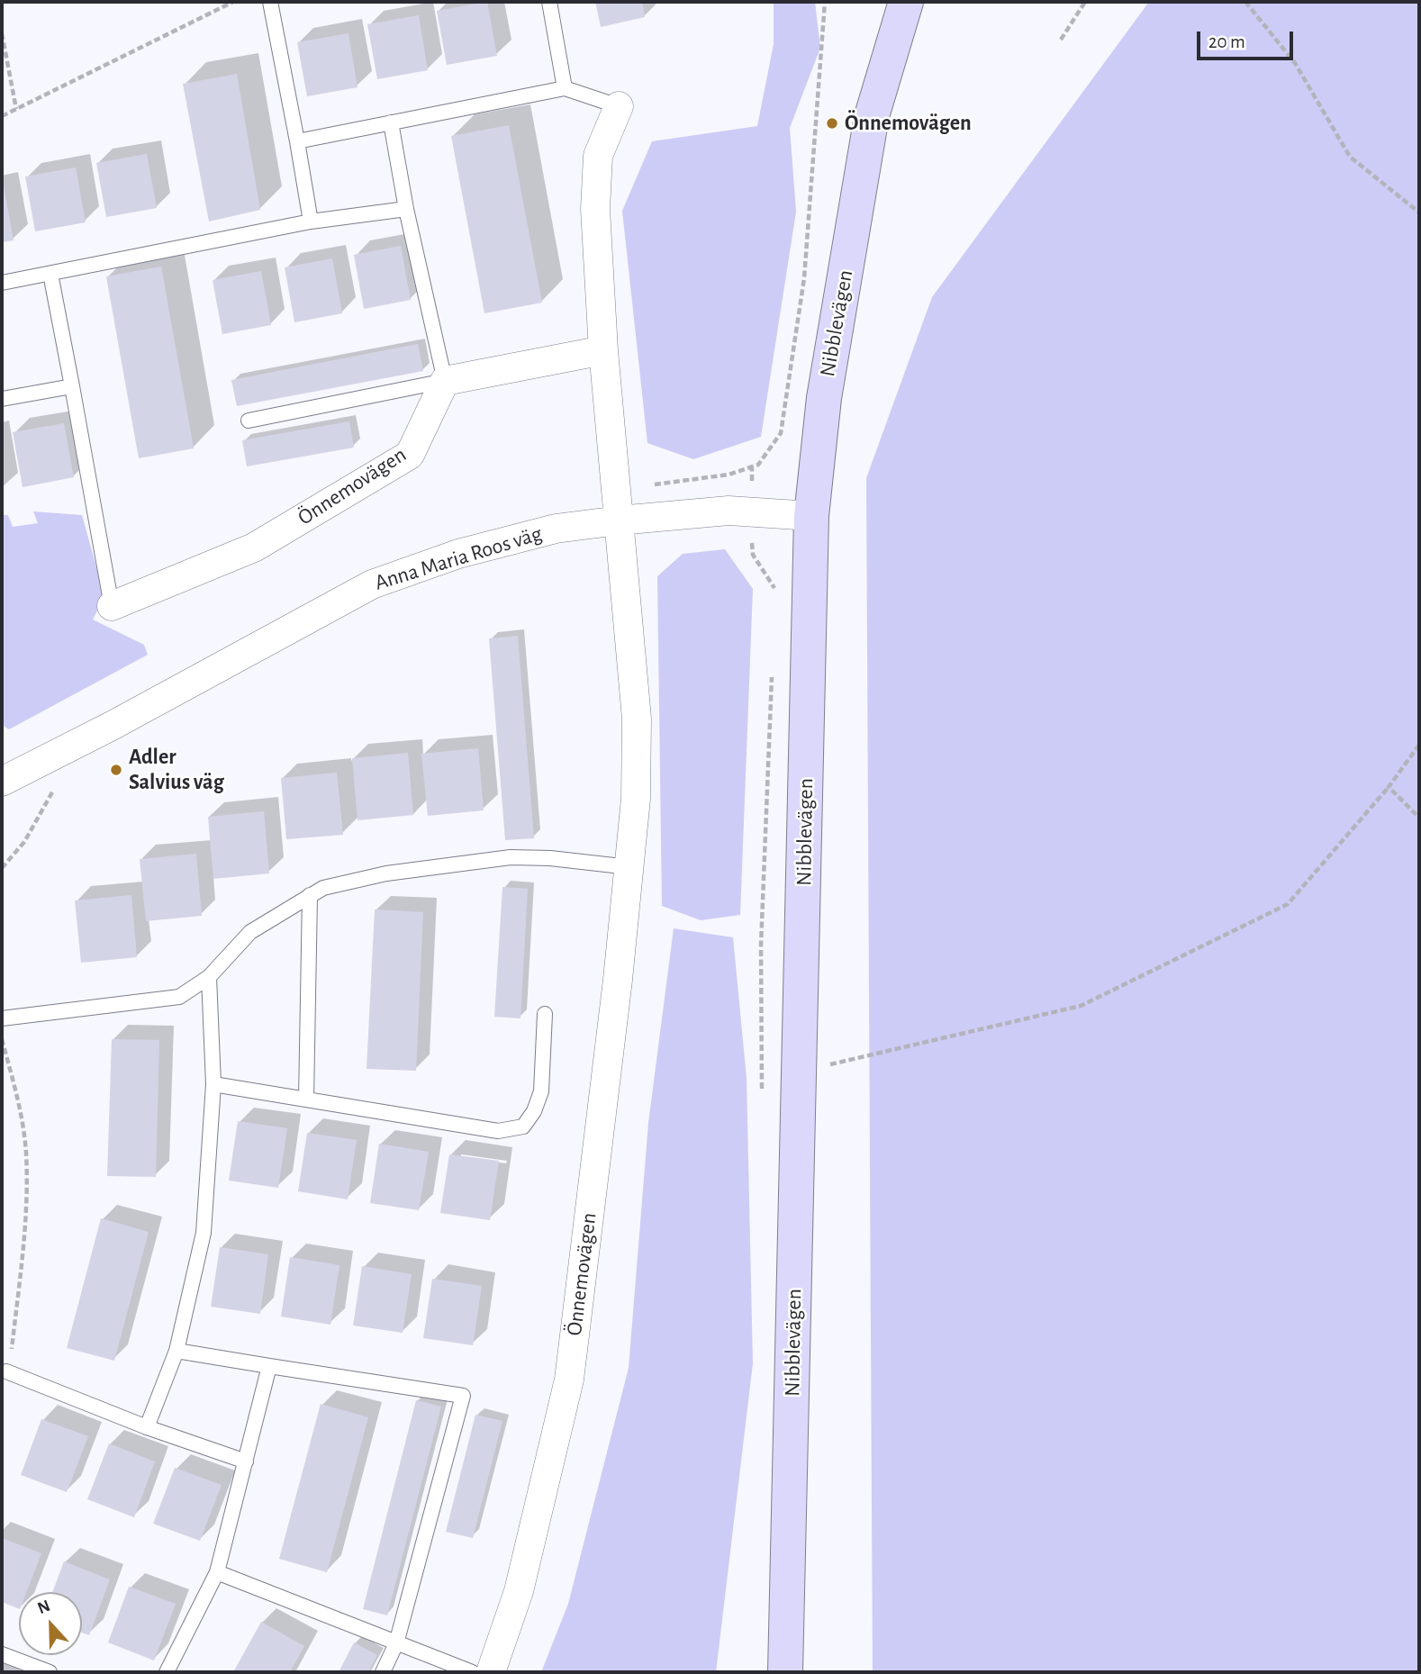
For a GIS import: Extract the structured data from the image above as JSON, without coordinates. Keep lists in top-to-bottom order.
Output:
{
  "streets": {
    "street": ["Nibblevägen", "Önnemovägen", "Anna Maria Roos väg"]
  },
  "crossings": [
    ["Nibblevägen", "Anna Maria Roos väg"],
    ["Önnemovägen", "Anna Maria Roos väg"]
  ],
  "places": ["Önnemovägen", "Adler Salvius väg"],
  "scale_bar": "20 m",
  "north": "top"
}
